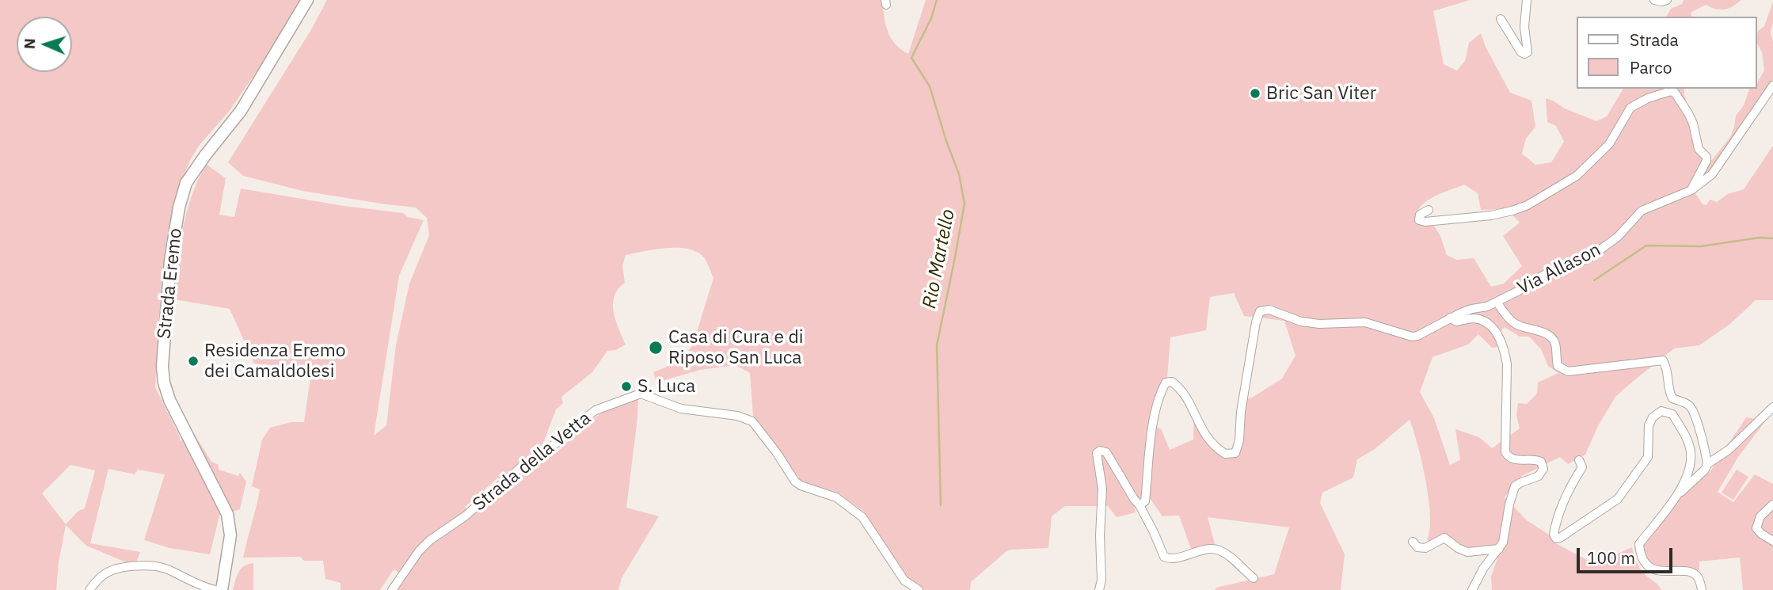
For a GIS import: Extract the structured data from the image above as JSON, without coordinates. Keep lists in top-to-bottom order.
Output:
{
  "streets": {
    "main road": ["Strada Eremo"],
    "street": ["Via Allason", "Strada della Vetta"]
  },
  "water": ["Rio Martello"],
  "places": [
    "Bric San Viter",
    "Casa di Cura e di Riposo San Luca",
    "Residenza Eremo dei Camaldolesi",
    "S. Luca"
  ],
  "legend": ["Strada", "Parco"],
  "scale_bar": "100 m",
  "north": "left"
}
